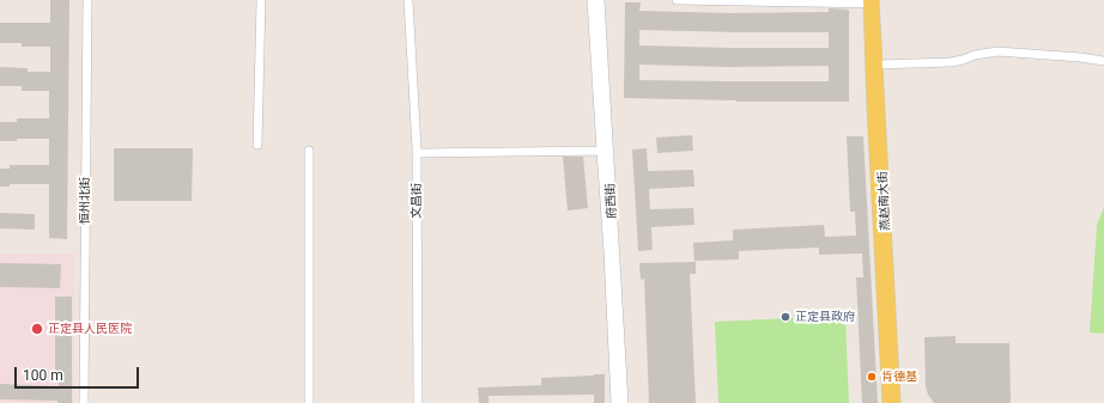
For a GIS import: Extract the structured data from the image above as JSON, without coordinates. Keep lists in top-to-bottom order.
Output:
{
  "streets": {
    "main road": ["燕赵南大街"],
    "street": ["恒州北街", "文昌街", "府西街"]
  },
  "places": ["正定县政府", "正定县人民医院", "肯德基"],
  "scale_bar": "100 m"
}
